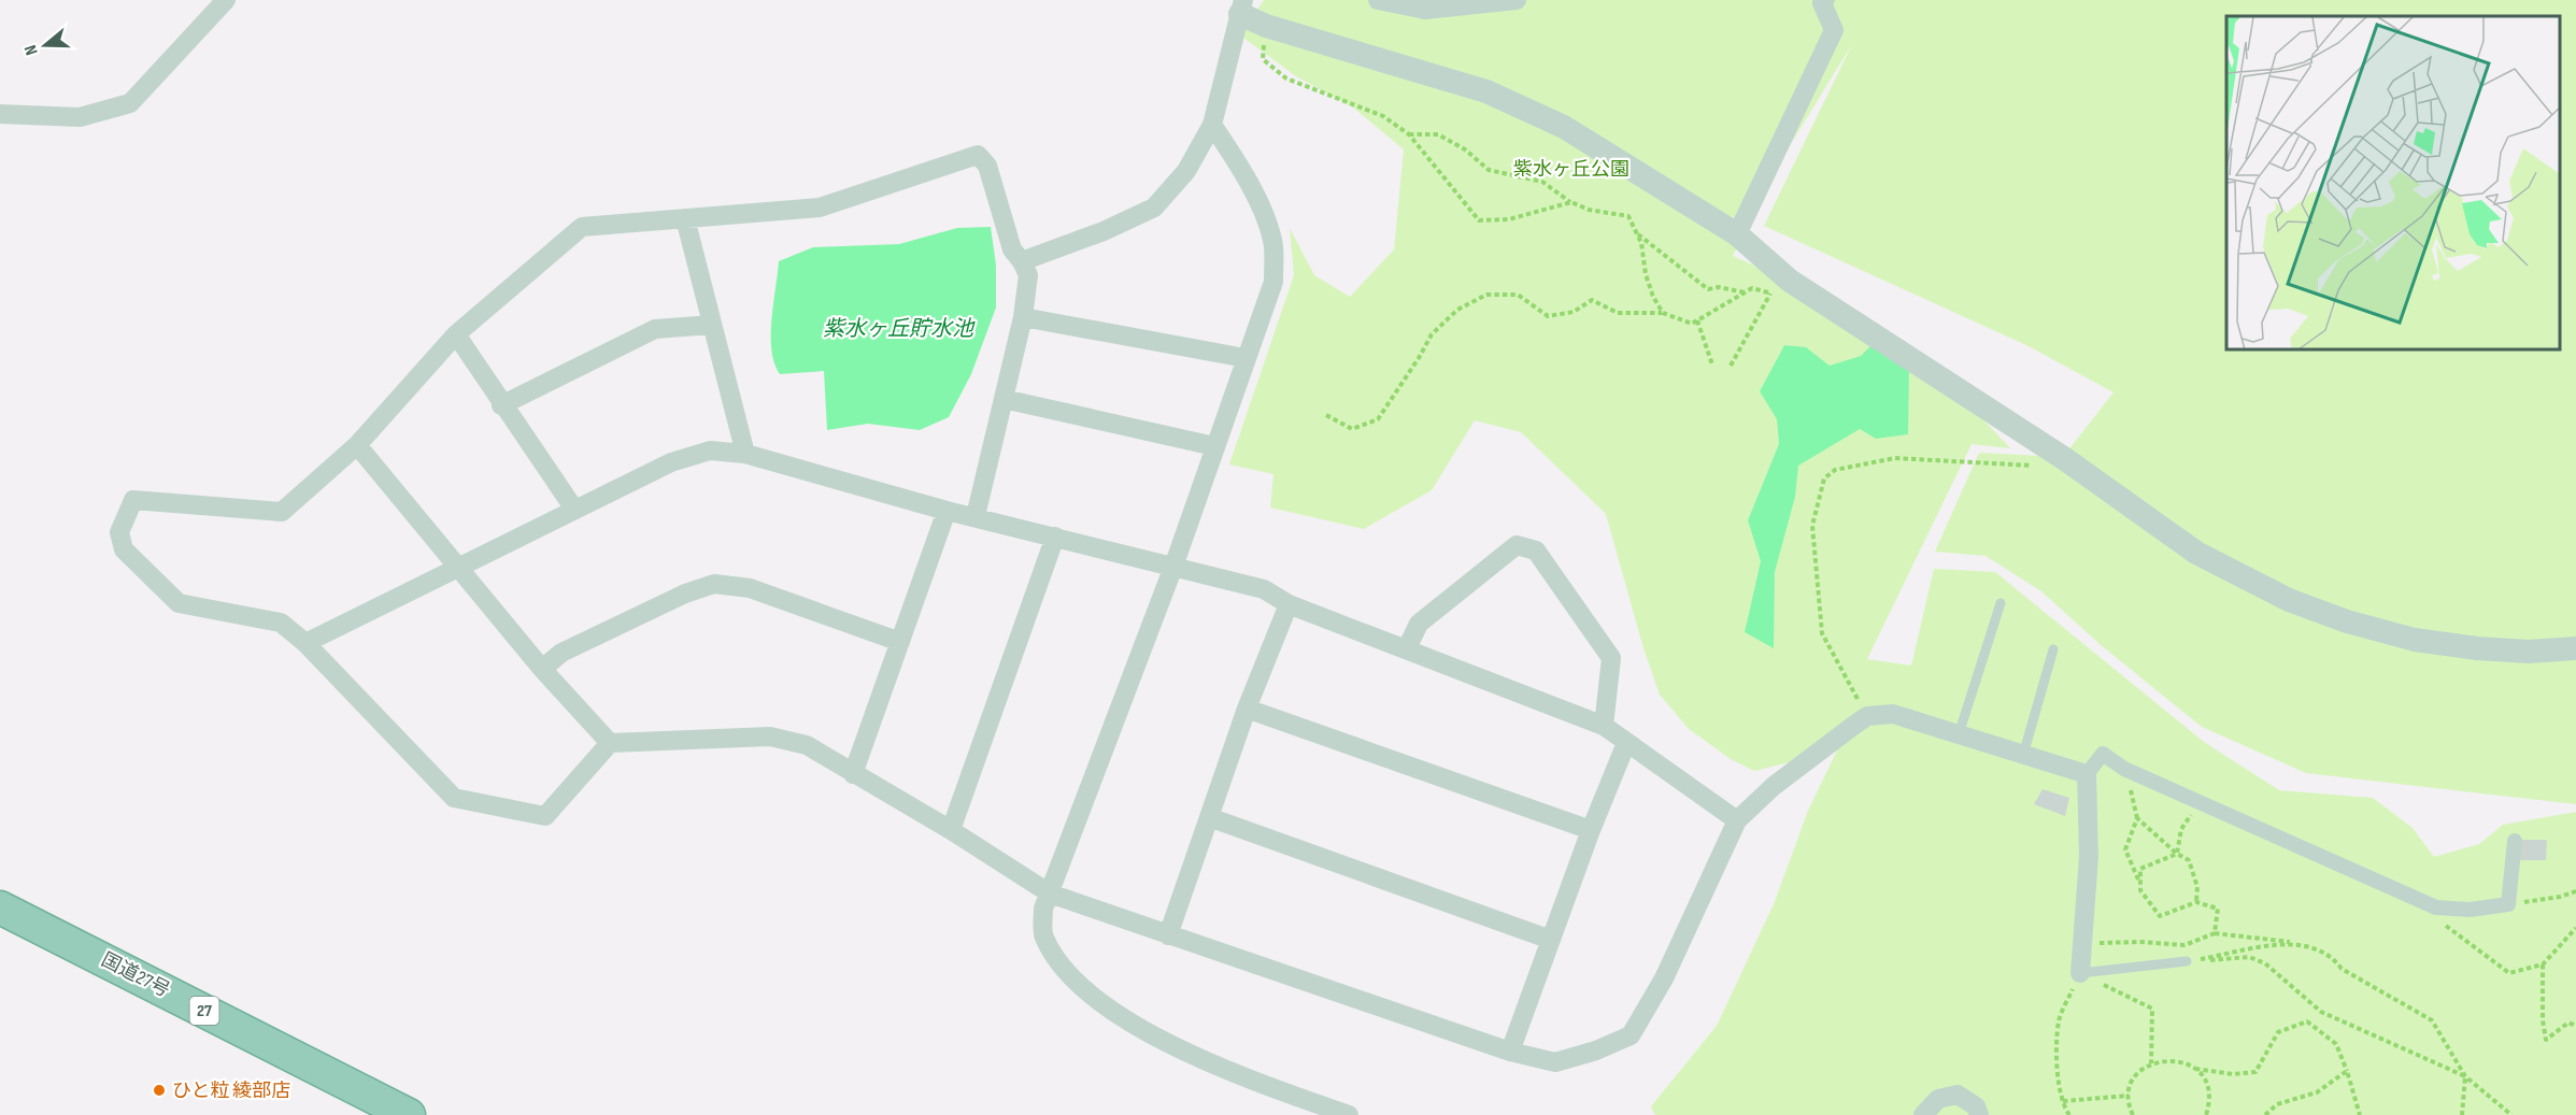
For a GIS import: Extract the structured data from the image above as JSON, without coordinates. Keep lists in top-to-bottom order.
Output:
{
  "streets": {
    "highway": ["国道27号", "27"]
  },
  "water": ["紫水ヶ丘貯水池"],
  "parks": ["紫水ヶ丘公園"],
  "places": ["ひと粒 綾部店"],
  "north": "left"
}
